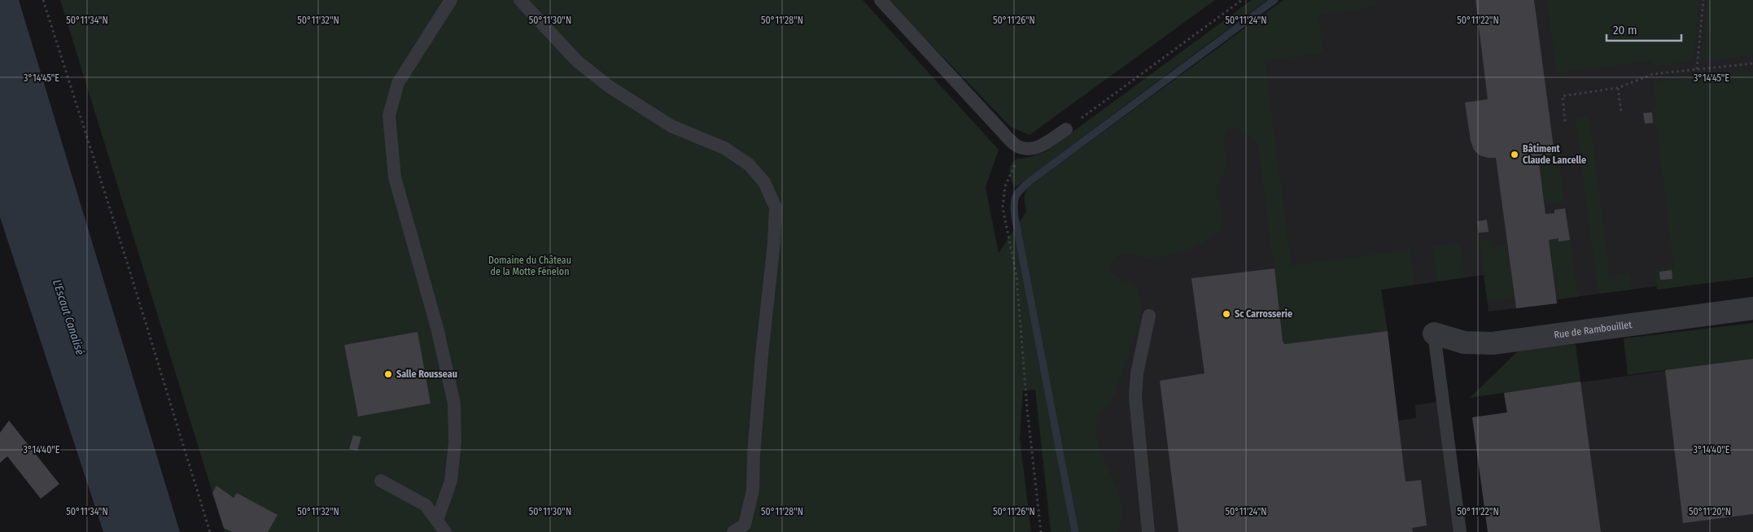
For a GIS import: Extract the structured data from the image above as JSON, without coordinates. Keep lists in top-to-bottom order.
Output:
{
  "streets": {
    "street": ["Rue de Rambouillet"]
  },
  "water": ["L'Escaut Canalisé"],
  "parks": ["Domaine du Château de la Motte Fénelon"],
  "places": ["Bâtiment Claude Lancelle", "Sc Carrosserie", "Salle Rousseau"],
  "scale_bar": "20 m",
  "coordinates": [
    "50°11'34\"N",
    "50°11'32\"N",
    "50°11'30\"N",
    "50°11'28\"N",
    "50°11'26\"N",
    "50°11'24\"N",
    "50°11'22\"N",
    "3°14'45\"E",
    "3°14'40\"E",
    "50°11'20\"N"
  ]
}
